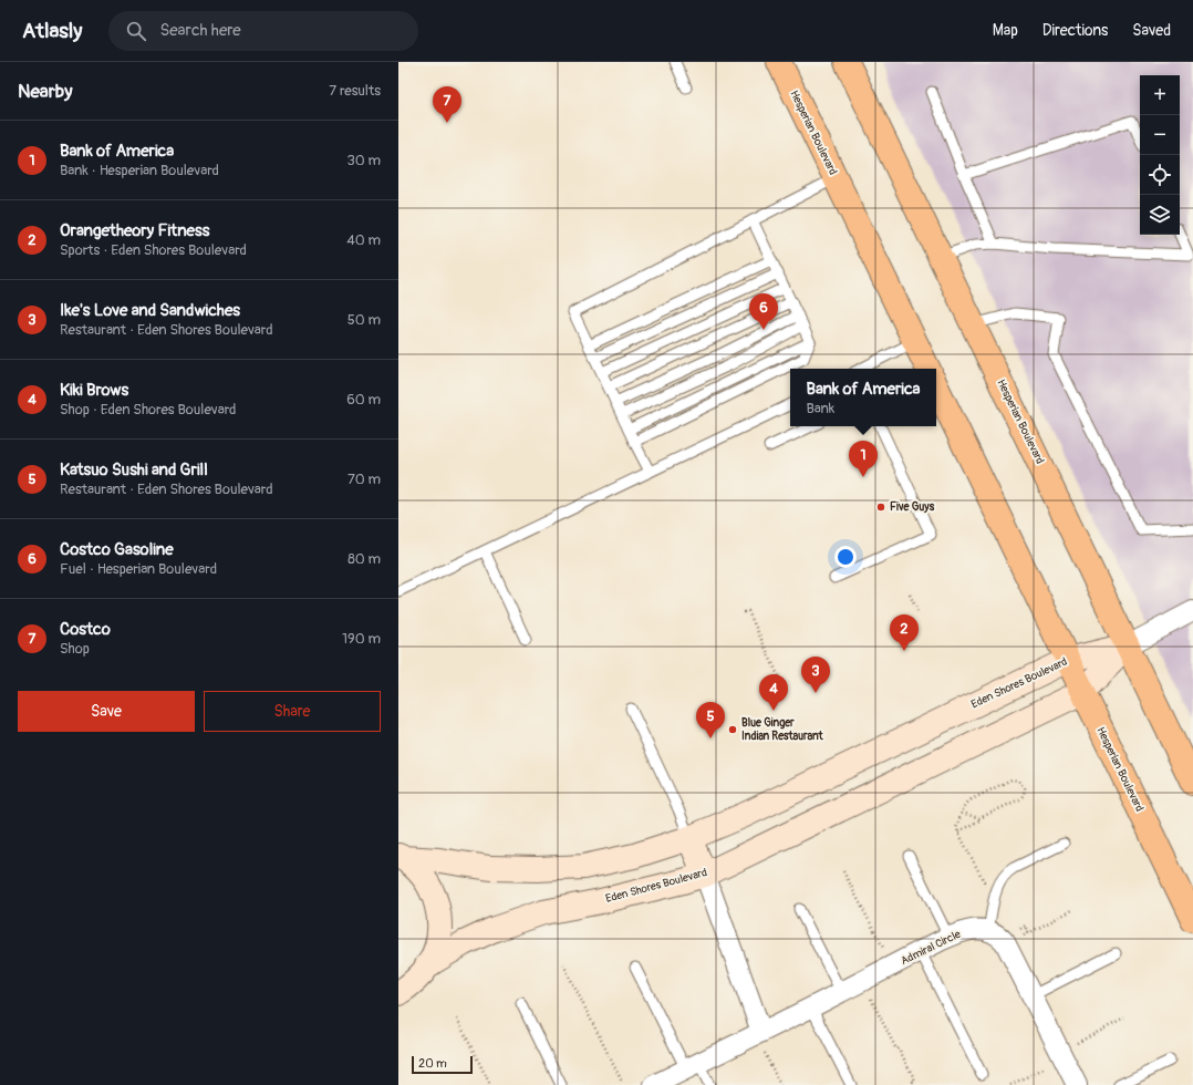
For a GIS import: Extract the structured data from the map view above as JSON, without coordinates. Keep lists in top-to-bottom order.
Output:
{
  "streets": {
    "main road": ["Hesperian Boulevard"],
    "street": ["Eden Shores Boulevard", "Admiral Circle"]
  },
  "crossings": [
    ["Hesperian Boulevard", "Eden Shores Boulevard"]
  ],
  "places": ["Five Guys", "Blue Ginger Indian Restaurant"],
  "scale_bar": "20 m",
  "page": {
    "header": "Atlasly",
    "search": "Search here",
    "nav": ["Map", "Directions", "Saved"],
    "heading": ["Nearby", "7 results"],
    "map_buttons": ["+", "−"],
    "pins": [
      "7",
      "6",
      "1",
      "2",
      "3",
      "4",
      "5"
    ],
    "list": [
      {
        "mark": "1",
        "name": "Bank of America",
        "note": "Bank · Hesperian Boulevard",
        "value": "30 m"
      },
      {
        "mark": "2",
        "name": "Orangetheory Fitness",
        "note": "Sports · Eden Shores Boulevard",
        "value": "40 m"
      },
      {
        "mark": "3",
        "name": "Ike's Love and Sandwiches",
        "note": "Restaurant · Eden Shores Boulevard",
        "value": "50 m"
      },
      {
        "mark": "4",
        "name": "Kiki Brows",
        "note": "Shop · Eden Shores Boulevard",
        "value": "60 m"
      },
      {
        "mark": "5",
        "name": "Katsuo Sushi and Grill",
        "note": "Restaurant · Eden Shores Boulevard",
        "value": "70 m"
      },
      {
        "mark": "6",
        "name": "Costco Gasoline",
        "note": "Fuel · Hesperian Boulevard",
        "value": "80 m"
      },
      {
        "mark": "7",
        "name": "Costco",
        "note": "Shop",
        "value": "190 m"
      }
    ],
    "popup": ["Bank of America", "Bank"],
    "buttons": ["Save", "Share"],
    "scale": "20 m"
  }
}
